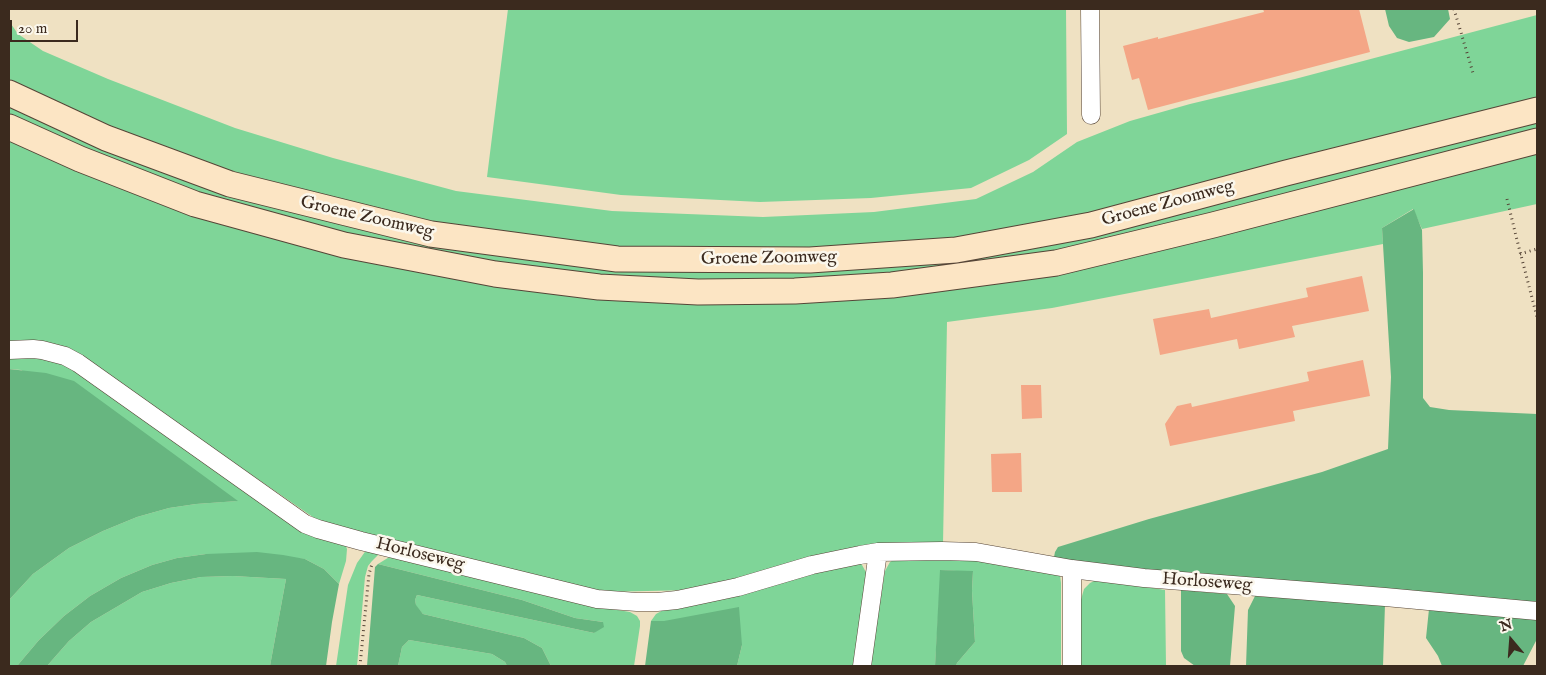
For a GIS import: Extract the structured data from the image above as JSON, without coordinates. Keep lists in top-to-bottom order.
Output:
{
  "streets": {
    "main road": ["Groene Zoomweg"],
    "street": ["Horloseweg"]
  },
  "scale_bar": "20 m",
  "north": "top"
}
